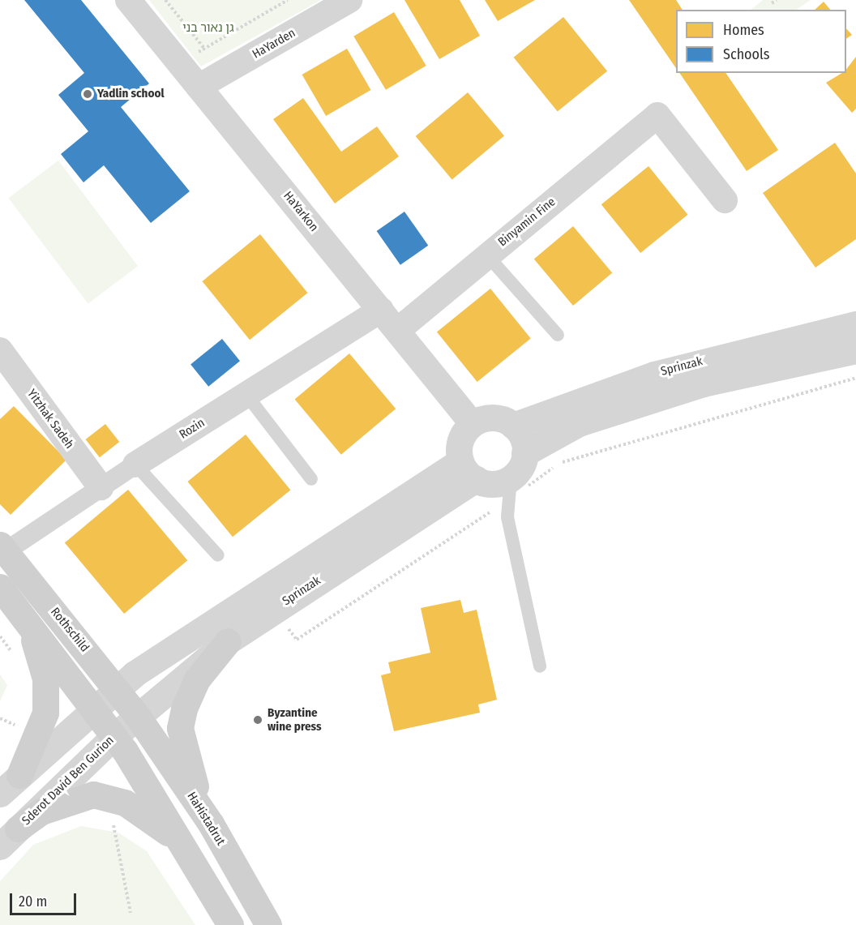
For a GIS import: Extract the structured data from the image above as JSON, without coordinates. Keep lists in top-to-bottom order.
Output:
{
  "streets": {
    "main road": ["Rothschild", "HaHistadrut"],
    "street": [
      "HaYarden",
      "HaYarkon",
      "Binyamin Fine",
      "Sprinzak",
      "Yitzhak Sadeh",
      "Rozin",
      "Sderot David Ben Gurion"
    ]
  },
  "crossings": [
    ["HaYarden", "HaYarkon"],
    ["HaYarkon", "Binyamin Fine"],
    ["HaYarkon", "Sprinzak"],
    ["HaYarkon", "Rozin"],
    ["Sprinzak", "Rothschild"],
    ["Sprinzak", "Sderot David Ben Gurion"],
    ["Sprinzak", "HaHistadrut"],
    ["Yitzhak Sadeh", "Rozin"],
    ["Rozin", "Rothschild"],
    ["Rothschild", "Sderot David Ben Gurion"],
    ["Rothschild", "HaHistadrut"],
    ["Sderot David Ben Gurion", "HaHistadrut"]
  ],
  "parks": ["גן נאור בני"],
  "places": ["Yadlin school", "Byzantine wine press"],
  "legend": ["Homes", "Schools"],
  "scale_bar": "20 m"
}
